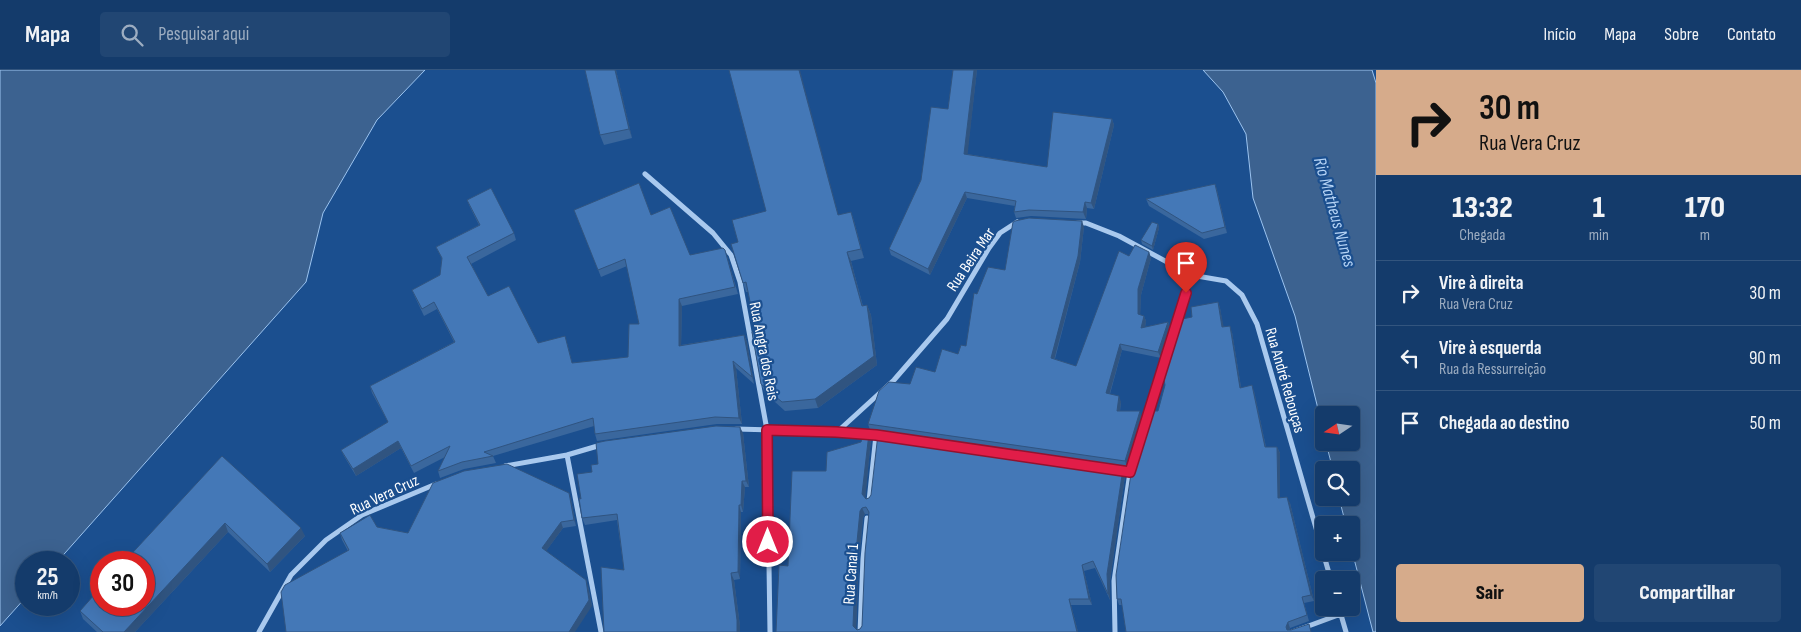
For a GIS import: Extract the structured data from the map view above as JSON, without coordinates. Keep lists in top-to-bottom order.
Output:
{
  "streets": {
    "street": [
      "Rua Beira Mar",
      "Rua Angra dos Reis",
      "Rua André Rebouças",
      "Rua Vera Cruz",
      "Rua Canal 1"
    ]
  },
  "water": ["Rio Matheus Nunes"],
  "north": "left",
  "page": {
    "header": "Mapa",
    "search": "Pesquisar aqui",
    "nav": [
      "Início",
      "Mapa",
      "Sobre",
      "Contato"
    ],
    "turn": ["30 m", "Rua Vera Cruz"],
    "eta": [
      "13:32",
      "Chegada",
      "1",
      "min",
      "170",
      "m"
    ],
    "list": [
      {
        "name": "Vire à direita",
        "note": "Rua Vera Cruz",
        "value": "30 m"
      },
      {
        "name": "Vire à esquerda",
        "note": "Rua da Ressurreição",
        "value": "90 m"
      },
      {
        "name": "Chegada ao destino",
        "value": "50 m"
      }
    ],
    "map_buttons": ["+", "−"],
    "speed": "25 km/h",
    "limit": "30",
    "buttons": ["Sair", "Compartilhar"]
  }
}
